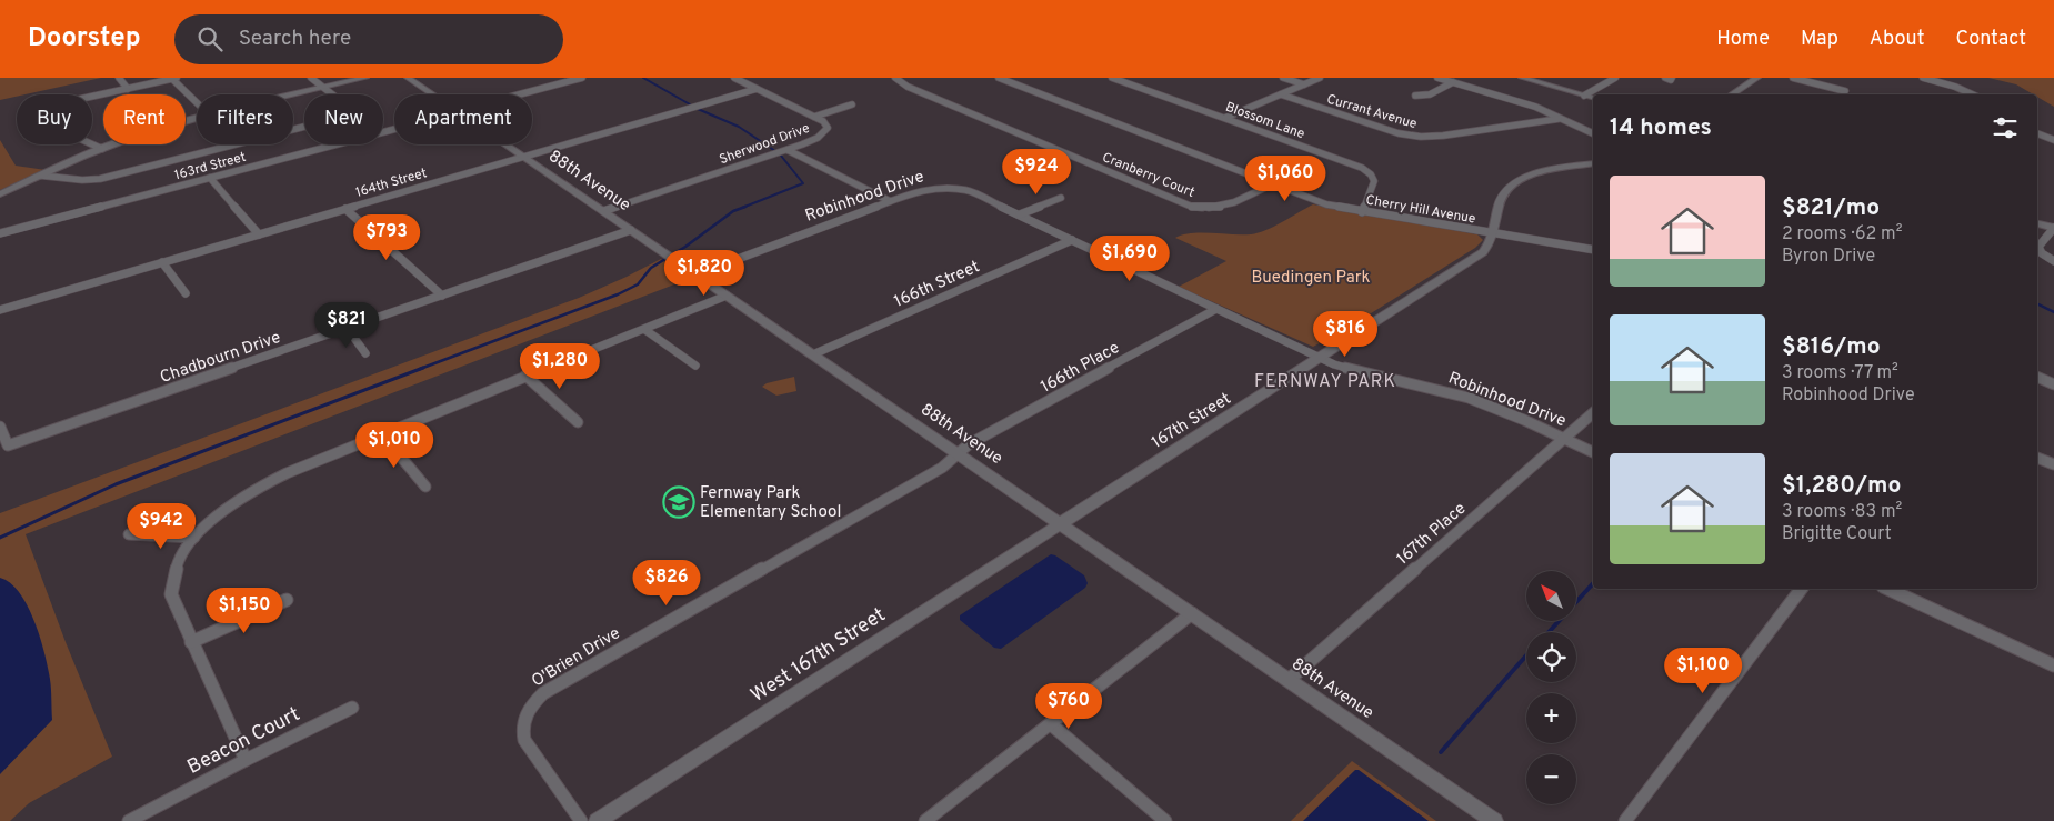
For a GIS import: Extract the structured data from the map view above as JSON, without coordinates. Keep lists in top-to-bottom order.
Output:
{
  "streets": {
    "street": [
      "Currant Avenue",
      "Blossom Lane",
      "Sherwood Drive",
      "163rd Street",
      "Cranberry Court",
      "88th Avenue",
      "164th Street",
      "Robinhood Drive",
      "Cherry Hill Avenue",
      "166th Street",
      "Chadbourn Drive",
      "166th Place",
      "167th Street",
      "167th Place",
      "West 167th Street",
      "O'Brien Drive",
      "Beacon Court"
    ]
  },
  "crossings": [
    ["Blossom Lane", "Cherry Hill Avenue"],
    ["Sherwood Drive", "88th Avenue"],
    ["Sherwood Drive", "164th Street"],
    ["Cranberry Court", "Cherry Hill Avenue"],
    ["88th Avenue", "164th Street"],
    ["88th Avenue", "Robinhood Drive"],
    ["88th Avenue", "166th Street"],
    ["88th Avenue", "Chadbourn Drive"],
    ["88th Avenue", "166th Place"],
    ["88th Avenue", "167th Street"],
    ["88th Avenue", "167th Place"],
    ["88th Avenue", "West 167th Street"],
    ["88th Avenue", "O'Brien Drive"],
    ["Robinhood Drive", "166th Street"],
    ["Robinhood Drive", "166th Place"],
    ["Robinhood Drive", "167th Street"],
    ["Robinhood Drive", "167th Place"],
    ["Cherry Hill Avenue", "167th Street"],
    ["166th Place", "O'Brien Drive"],
    ["167th Street", "West 167th Street"]
  ],
  "districts": ["FERNWAY PARK"],
  "parks": ["Buedingen Park"],
  "places": {
    "school or university": ["Fernway Park Elementary School"]
  },
  "north": "top left",
  "page": {
    "header": "Doorstep",
    "search": "Search here",
    "nav": [
      "Home",
      "Map",
      "About",
      "Contact"
    ],
    "chip": [
      "Buy",
      "Rent",
      "Filters",
      "New",
      "Apartment"
    ],
    "heading": "14 homes",
    "price": [
      "$924",
      "$1,060",
      "$793",
      "$1,690",
      "$1,820",
      "$821",
      "$816",
      "$1,280",
      "$1,010",
      "$942",
      "$826",
      "$1,150",
      "$1,100",
      "$760"
    ],
    "list": [
      {
        "name": "$821/mo",
        "note": "2 rooms · 62 m² · Byron Drive"
      },
      {
        "name": "$816/mo",
        "note": "3 rooms · 77 m² · Robinhood Drive"
      },
      {
        "name": "$1,280/mo",
        "note": "3 rooms · 83 m² · Brigitte Court"
      }
    ],
    "map_buttons": ["+", "−"]
  }
}
